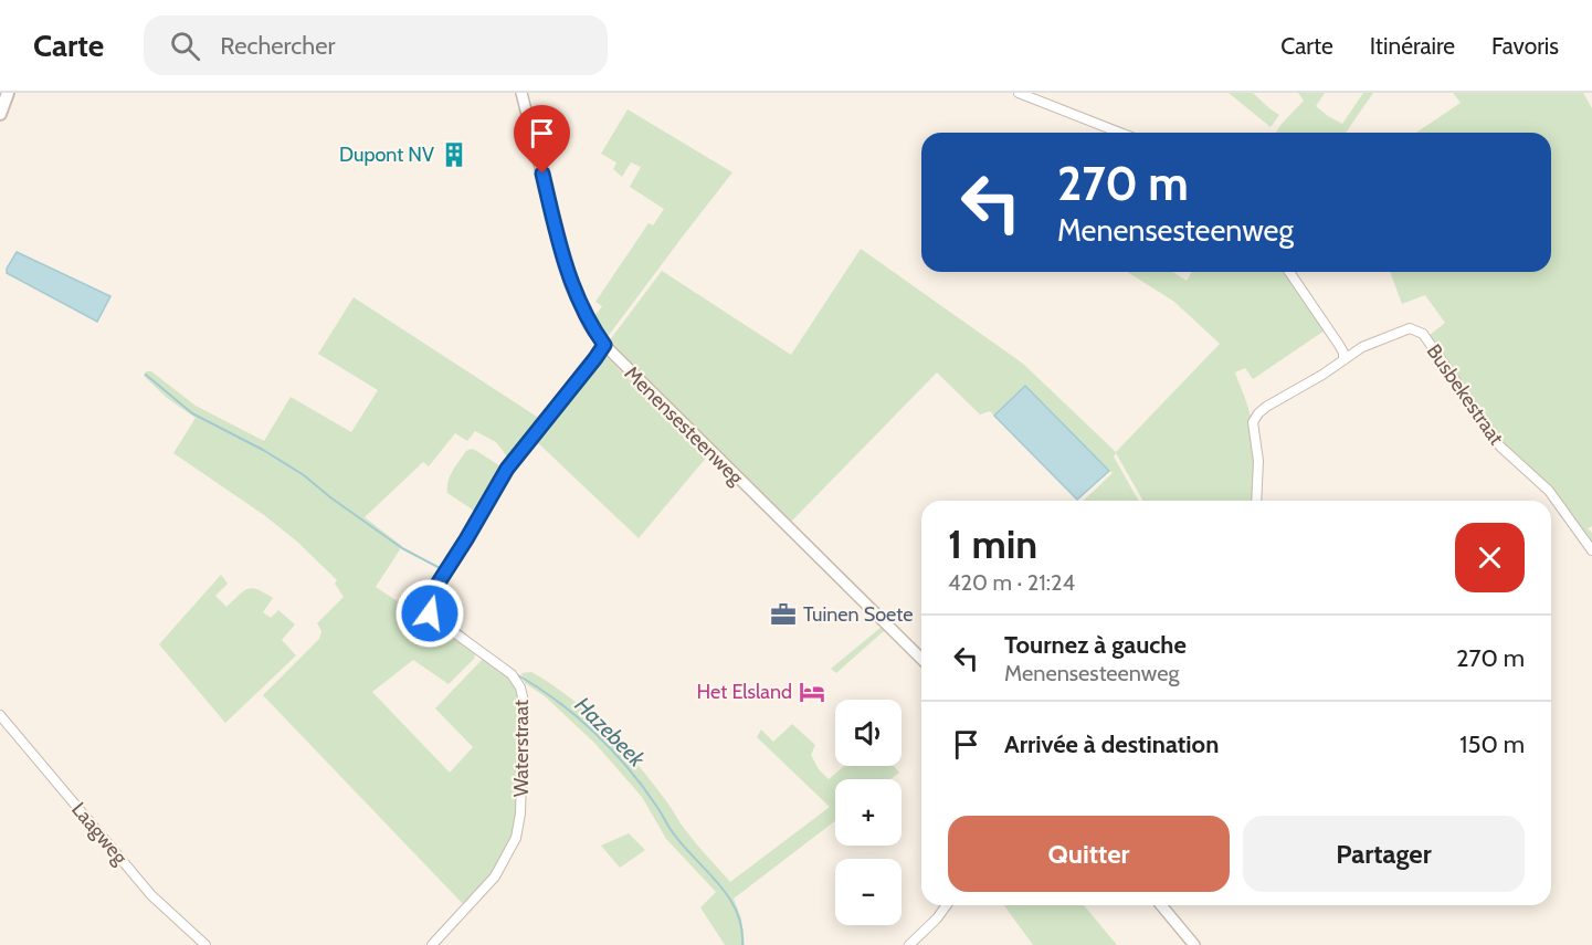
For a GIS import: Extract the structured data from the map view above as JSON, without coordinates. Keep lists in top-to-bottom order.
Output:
{
  "streets": {
    "street": [
      "Busbekestraat",
      "Menensesteenweg",
      "Waterstraat",
      "Laagweg"
    ]
  },
  "crossings": [
    ["Menensesteenweg", "Waterstraat"]
  ],
  "water": ["Hazebeek"],
  "places": {
    "building": ["Dupont NV"],
    "office": ["Tuinen Soete"],
    "hotel": ["Het Elsland"]
  },
  "page": {
    "header": "Carte",
    "search": "Rechercher",
    "nav": ["Carte", "Itinéraire", "Favoris"],
    "turn": ["270 m", "Menensesteenweg"],
    "heading": ["1 min", "420 m · 21:24"],
    "list": [
      {
        "name": "Tournez à gauche",
        "note": "Menensesteenweg",
        "value": "270 m"
      },
      {
        "name": "Arrivée à destination",
        "value": "150 m"
      }
    ],
    "map_buttons": ["+", "−"],
    "buttons": ["Quitter", "Partager"]
  }
}
